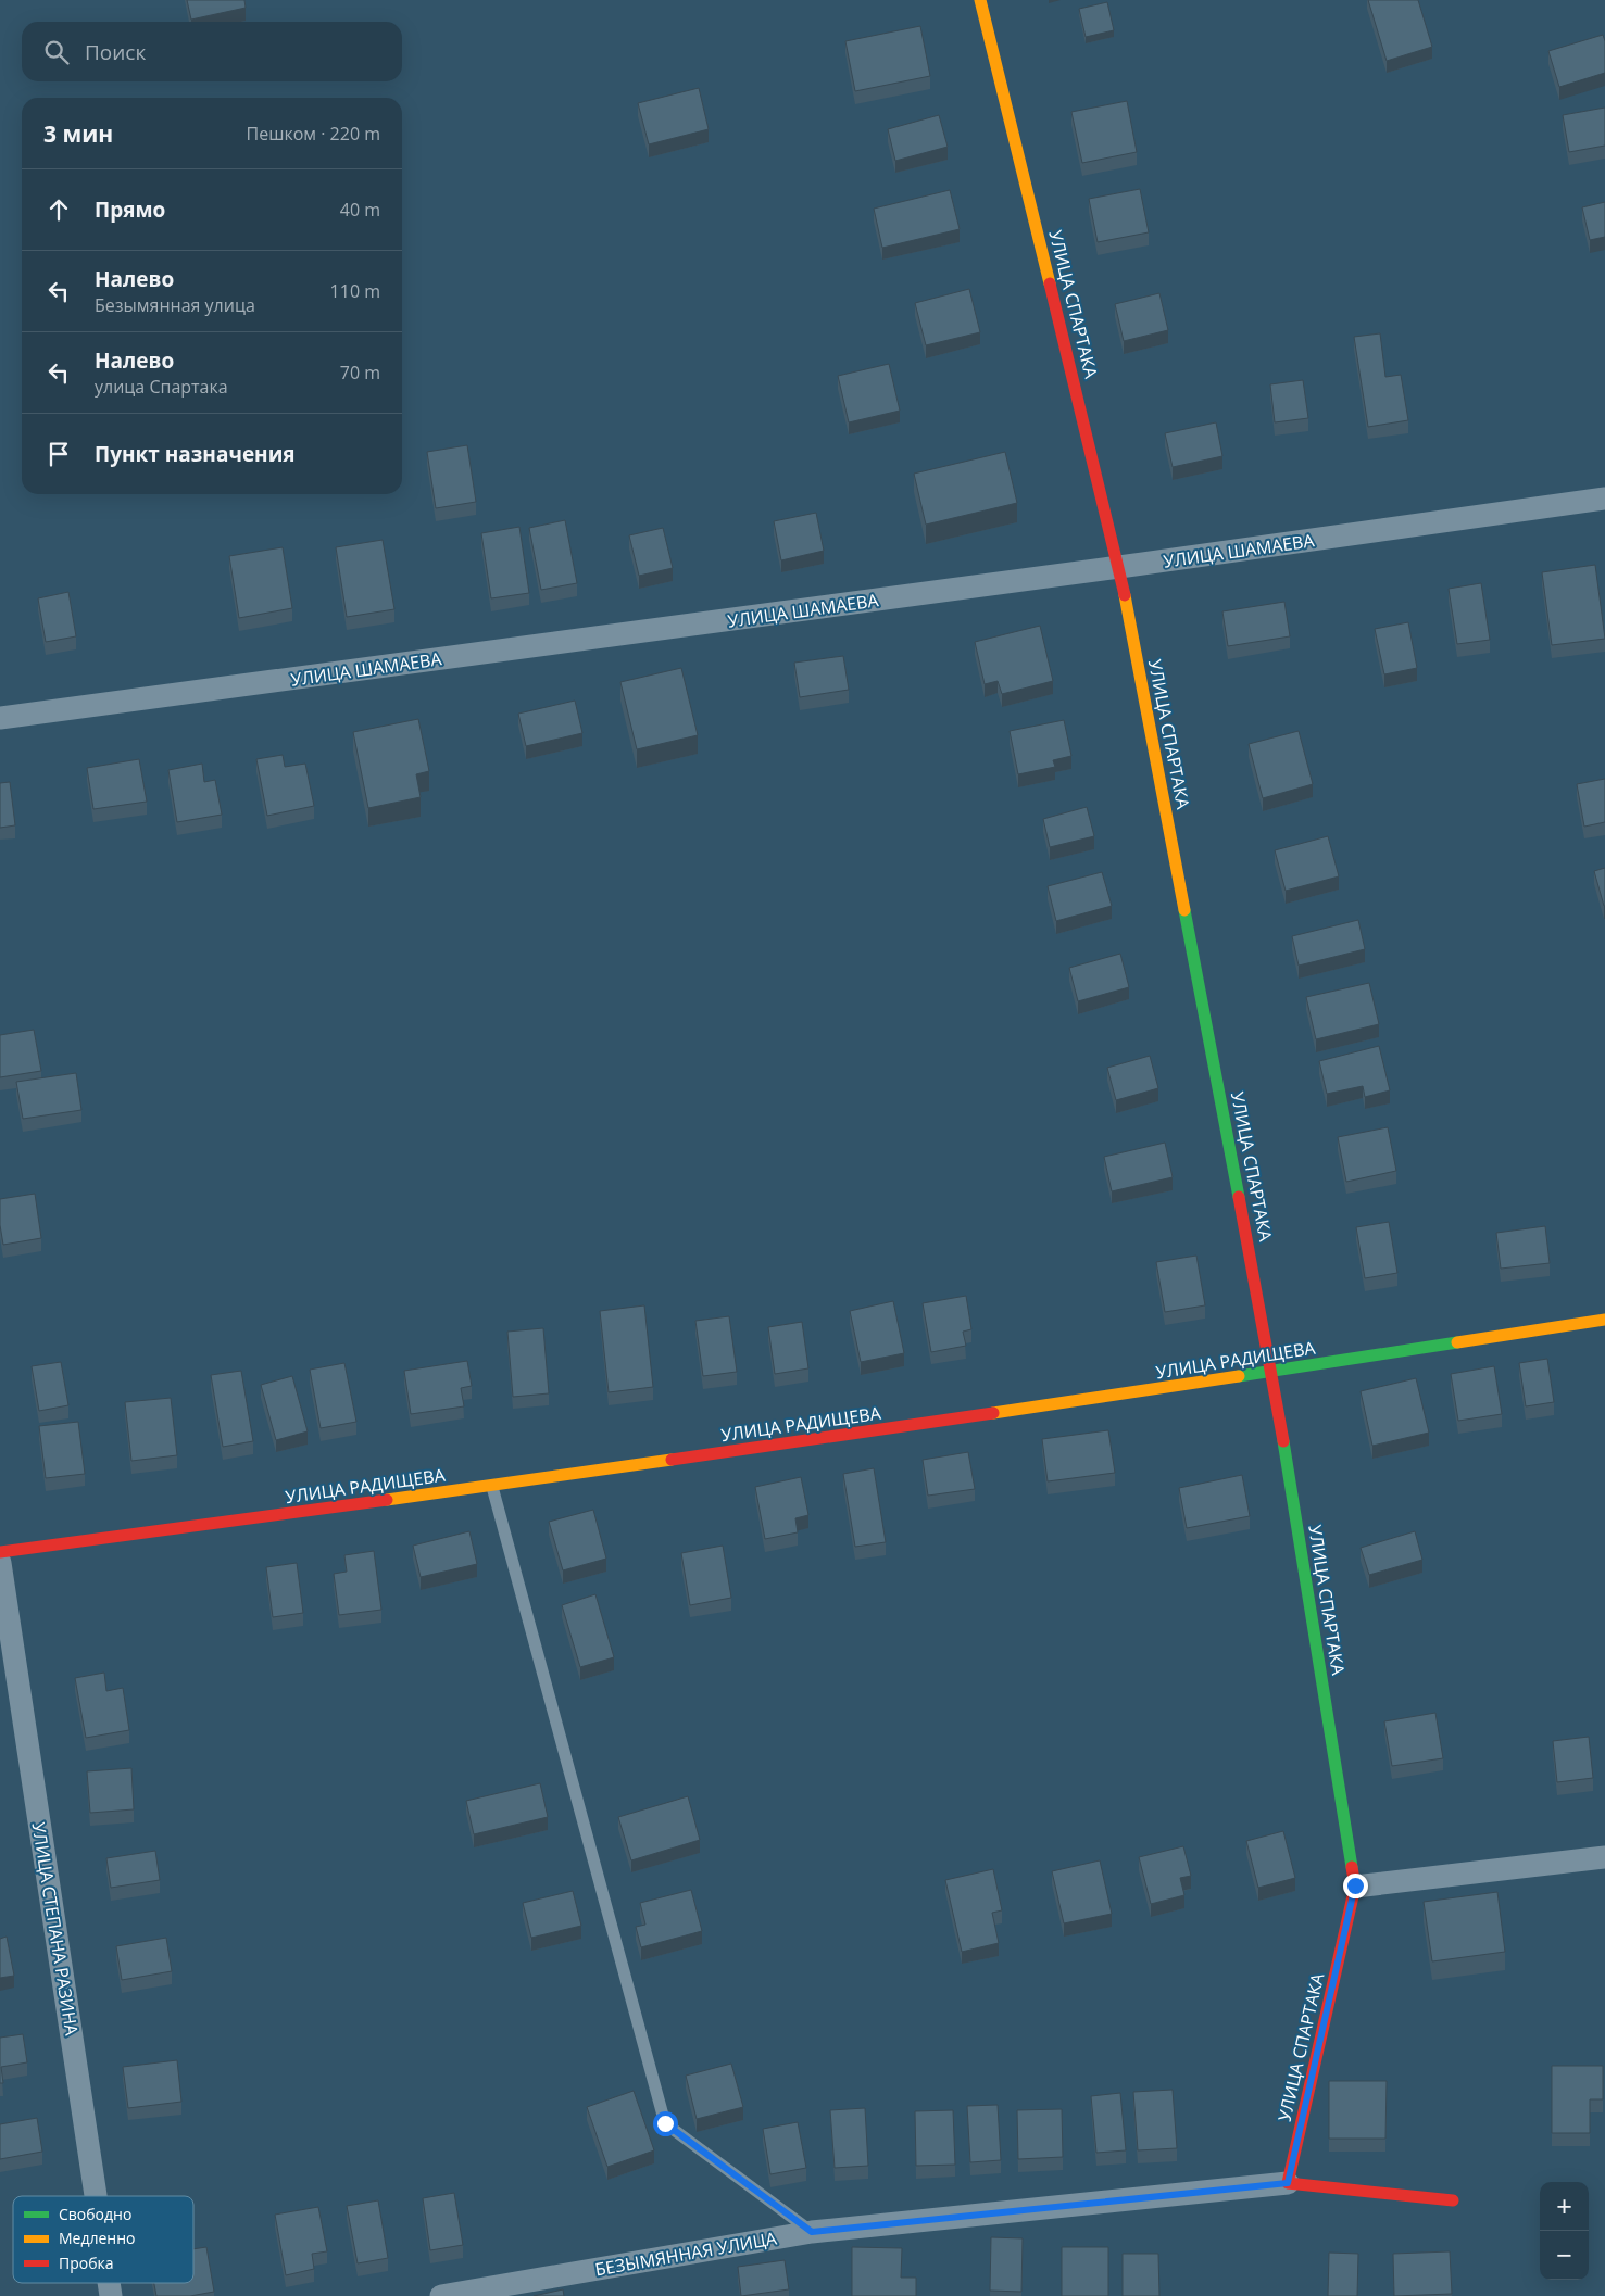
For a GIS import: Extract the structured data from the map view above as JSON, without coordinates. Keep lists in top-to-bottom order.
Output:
{
  "streets": {
    "street": [
      "УЛИЦА СПАРТАКА",
      "УЛИЦА ШАМАЕВА",
      "УЛИЦА РАДИЩЕВА",
      "УЛИЦА СТЕПАНА РАЗИНА",
      "БЕЗЫМЯННАЯ УЛИЦА"
    ]
  },
  "crossings": [
    ["УЛИЦА СПАРТАКА", "УЛИЦА ШАМАЕВА"],
    ["УЛИЦА СПАРТАКА", "УЛИЦА РАДИЩЕВА"],
    ["УЛИЦА СПАРТАКА", "БЕЗЫМЯННАЯ УЛИЦА"]
  ],
  "legend": ["Свободно", "Медленно", "Пробка"],
  "page": {
    "search": "Поиск",
    "heading": ["3 мин", "Пешком · 220 m"],
    "list": [
      ["Прямо", "40 m"],
      ["Налево", "Безымянная улица", "110 m"],
      ["Налево", "улица Спартака", "70 m"],
      "Пункт назначения"
    ],
    "map_buttons": ["+", "−"]
  }
}
